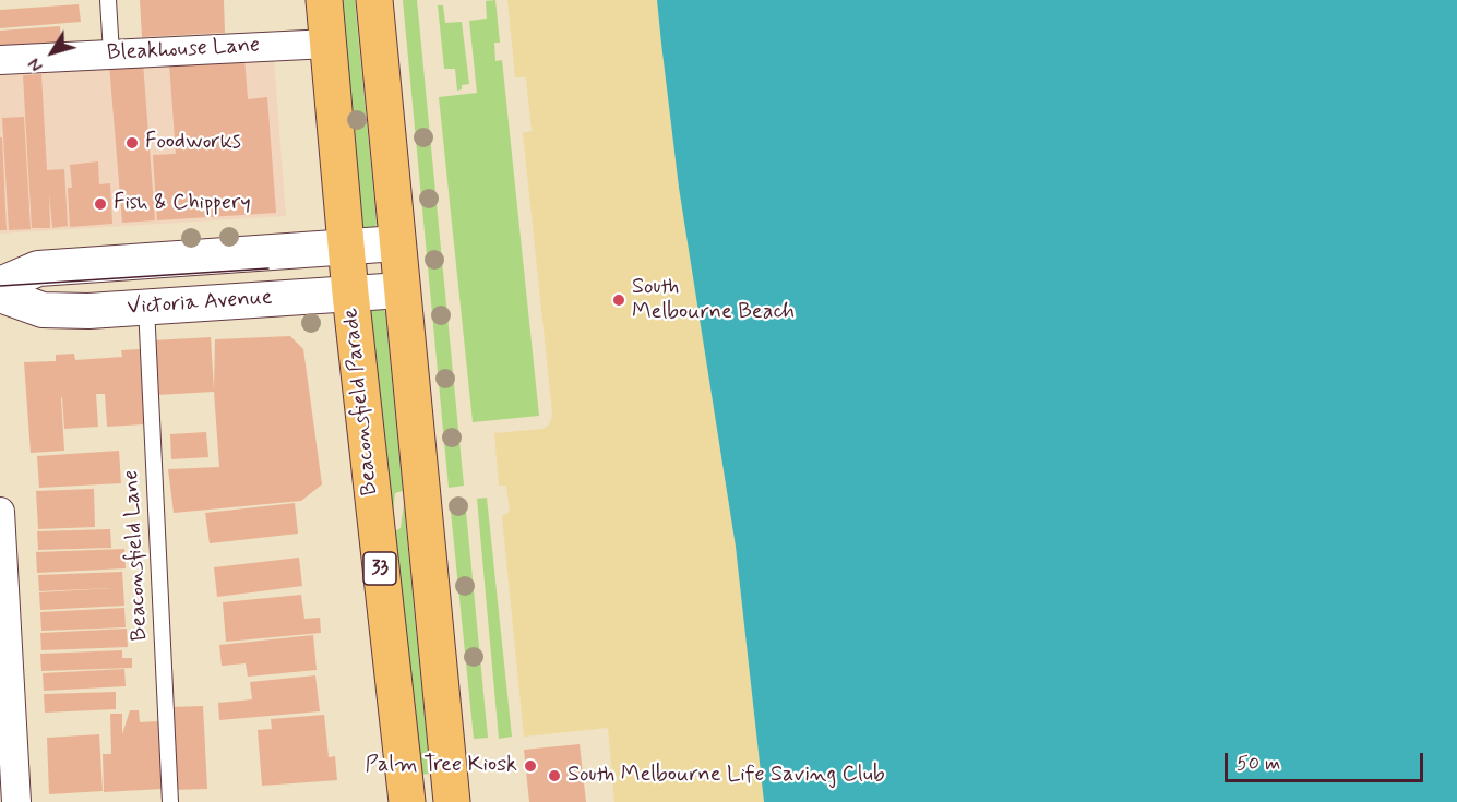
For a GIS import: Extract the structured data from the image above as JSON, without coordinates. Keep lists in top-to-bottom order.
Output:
{
  "streets": {
    "main road": ["Beaconsfield Parade", "33"],
    "street": ["Bleakhouse Lane", "Victoria Avenue"],
    "lane": ["Beaconsfield Lane"]
  },
  "crossings": [
    ["Bleakhouse Lane", "Beaconsfield Parade"],
    ["Victoria Avenue", "Beaconsfield Parade"],
    ["Victoria Avenue", "Beaconsfield Lane"],
    ["Victoria Avenue", "33"]
  ],
  "places": [
    "Foodworks",
    "Fish & Chippery",
    "South Melbourne Beach",
    "Palm Tree Kiosk",
    "South Melbourne Life Saving Club"
  ],
  "scale_bar": "50 m",
  "north": "bottom left"
}
